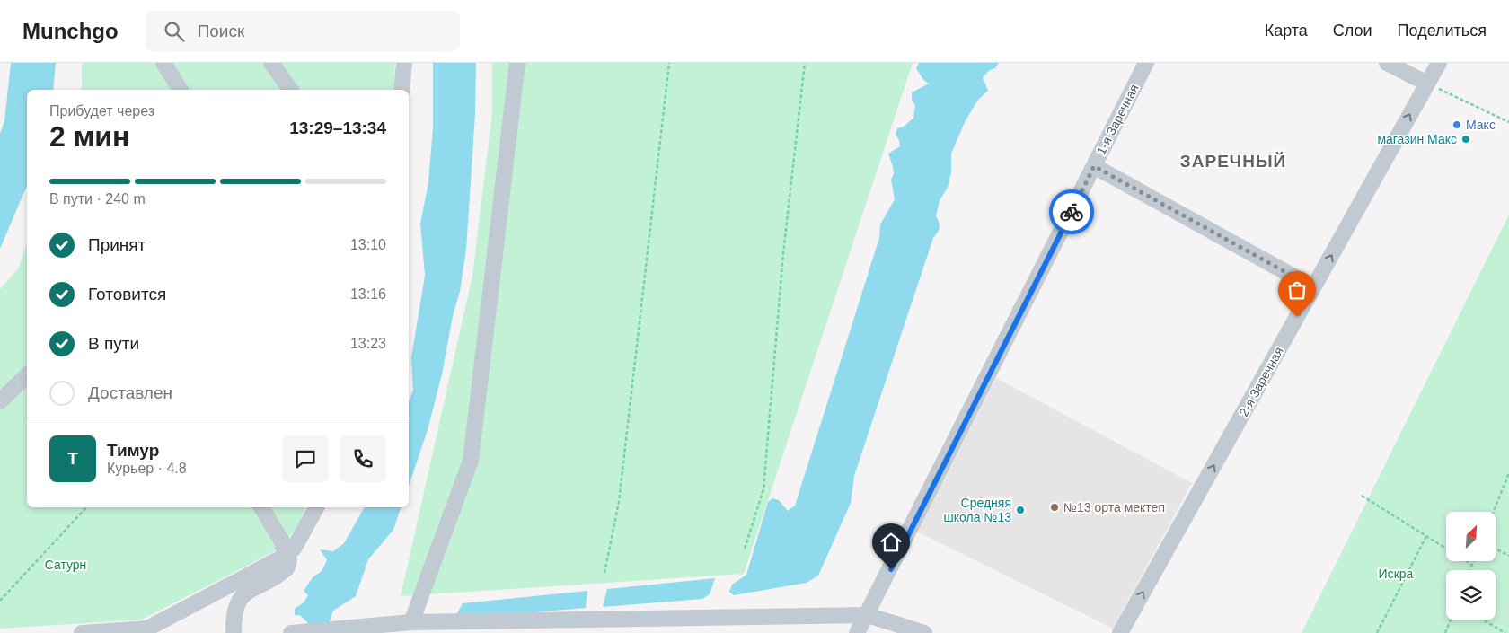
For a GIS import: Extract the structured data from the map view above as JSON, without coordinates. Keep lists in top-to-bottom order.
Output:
{
  "streets": {
    "street": ["1-я Заречная", "2-я Заречная"]
  },
  "one_way": ["2-я Заречная"],
  "districts": ["ЗАРЕЧНЫЙ"],
  "parks": ["Сатурн", "Искра"],
  "places": [
    "Макс",
    "магазин Макс",
    "№13 орта мектеп",
    "Средняя школа №13"
  ],
  "north": "top right",
  "page": {
    "header": "Munchgo",
    "search": "Поиск",
    "nav": ["Карта", "Слои", "Поделиться"],
    "heading": ["2 мин", "Прибудет через", "13:29–13:34"],
    "panel": ["Тимур", "Курьер · 4.8"],
    "bar": "В пути · 240 m",
    "list": [
      ["Принят", "13:10"],
      ["Готовится", "13:16"],
      ["В пути", "13:23"],
      "Доставлен"
    ],
    "round": "Т"
  }
}
